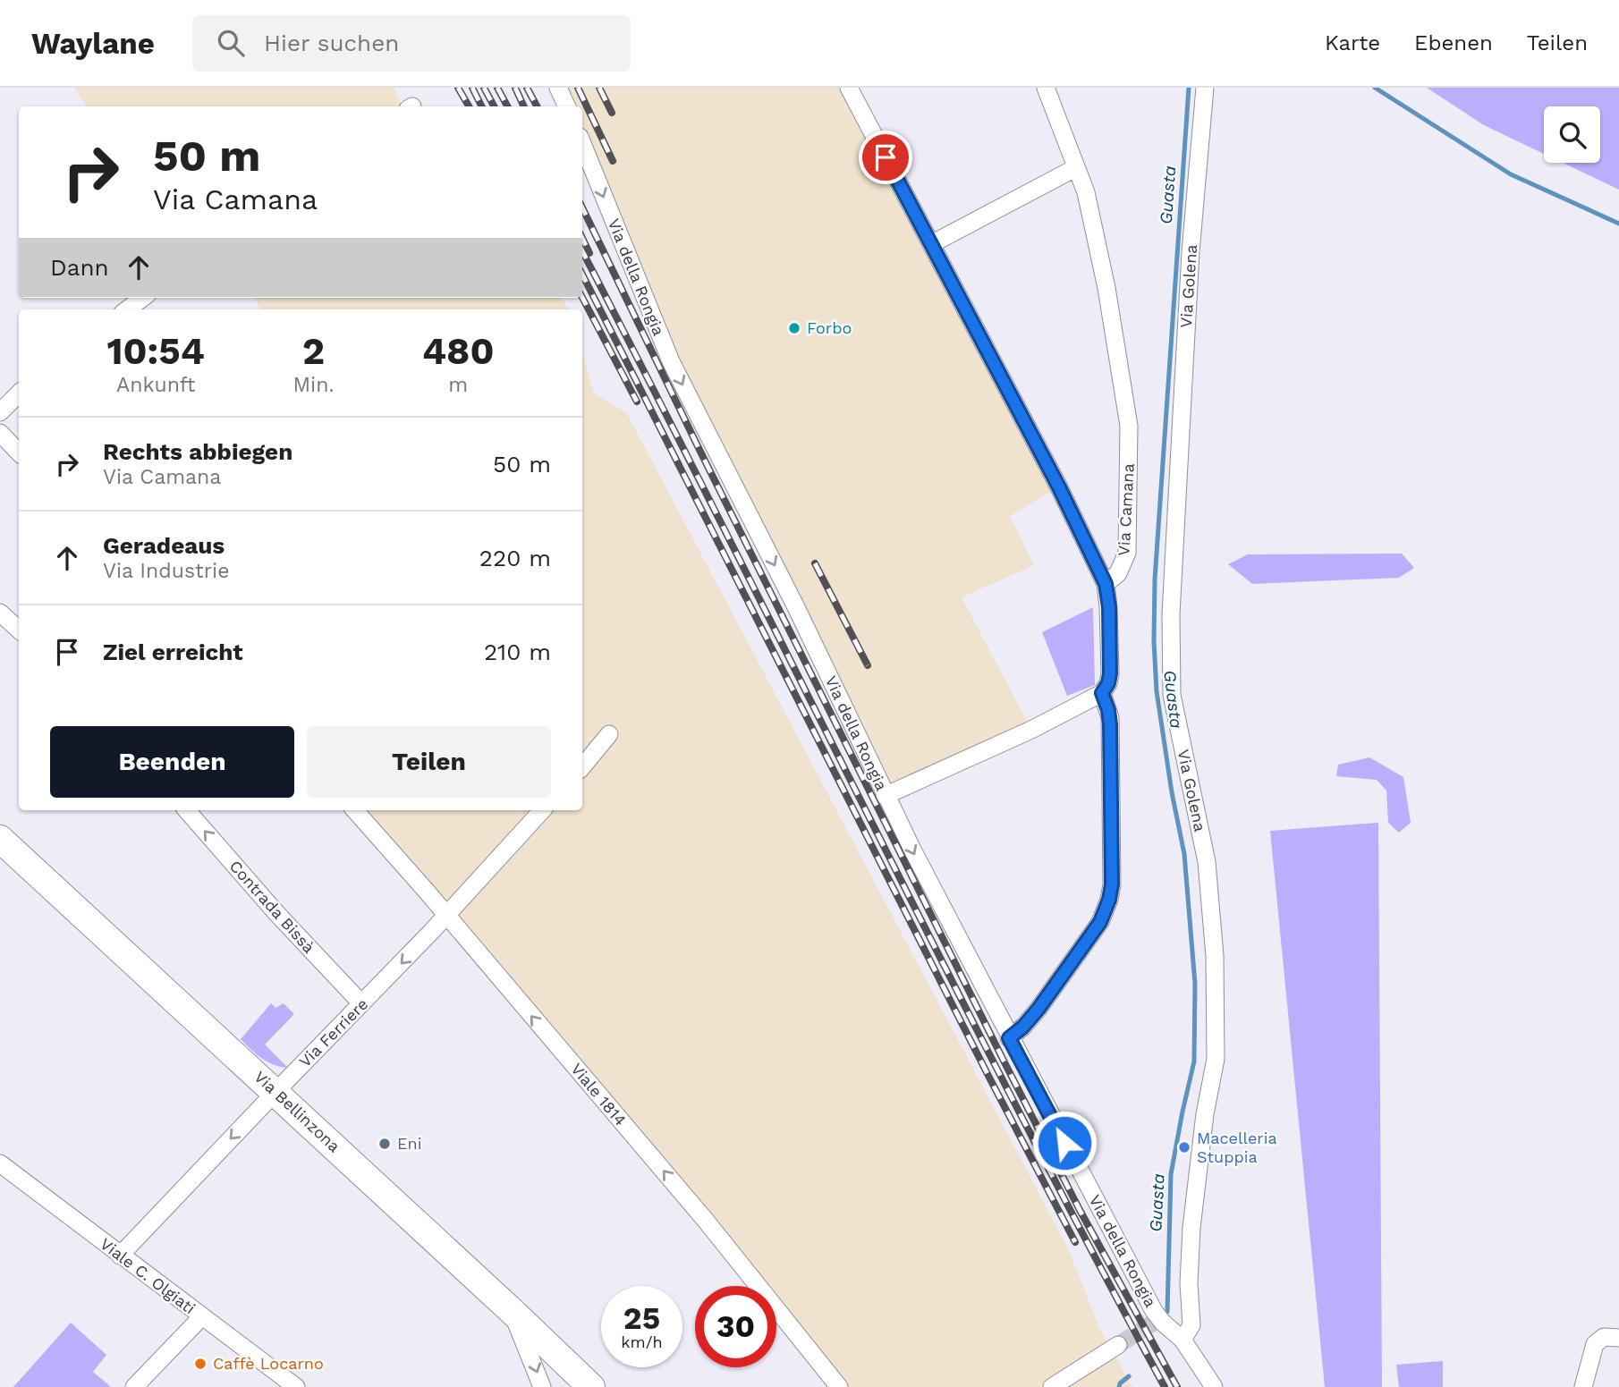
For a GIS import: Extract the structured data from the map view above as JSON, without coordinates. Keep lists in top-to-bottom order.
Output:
{
  "streets": {
    "main road": ["Via Bellinzona"],
    "street": [
      "Via della Rongia",
      "Via Golena",
      "Via Camana",
      "Contrada Bissà",
      "Via Ferriere",
      "Viale 1814",
      "Viale C. Olgiati"
    ]
  },
  "crossings": [
    ["Via della Rongia", "Via Golena"],
    ["Contrada Bissà", "Via Ferriere"],
    ["Via Ferriere", "Viale 1814"],
    ["Via Ferriere", "Via Bellinzona"],
    ["Via Ferriere", "Viale C. Olgiati"]
  ],
  "one_way": [
    "Via della Rongia",
    "Contrada Bissà",
    "Via Ferriere",
    "Viale 1814"
  ],
  "water": ["Guasta"],
  "places": [
    "Forbo",
    "Eni",
    "Macelleria Stuppia",
    "Caffè Locarno"
  ],
  "page": {
    "header": "Waylane",
    "search": "Hier suchen",
    "nav": ["Karte", "Ebenen", "Teilen"],
    "turn": ["50 m", "Via Camana"],
    "then": "Dann",
    "eta": [
      "10:54",
      "Ankunft",
      "2",
      "Min.",
      "480",
      "m"
    ],
    "list": [
      {
        "name": "Rechts abbiegen",
        "note": "Via Camana",
        "value": "50 m"
      },
      {
        "name": "Geradeaus",
        "note": "Via Industrie",
        "value": "220 m"
      },
      {
        "name": "Ziel erreicht",
        "value": "210 m"
      }
    ],
    "buttons": ["Beenden", "Teilen"],
    "speed": "25 km/h",
    "limit": "30"
  }
}
